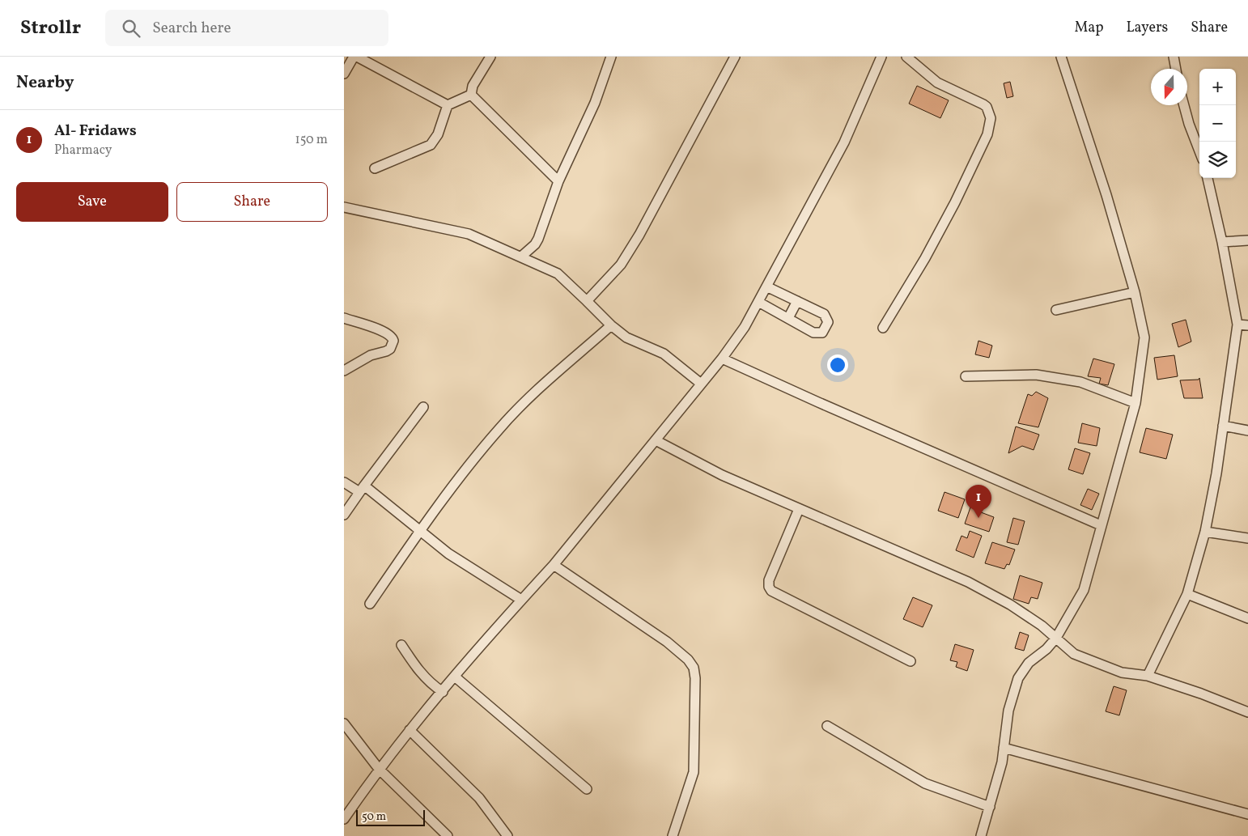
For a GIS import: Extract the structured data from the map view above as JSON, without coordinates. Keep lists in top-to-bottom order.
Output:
{
  "scale_bar": "50 m",
  "north": "bottom",
  "page": {
    "header": "Strollr",
    "search": "Search here",
    "nav": ["Map", "Layers", "Share"],
    "heading": "Nearby",
    "map_buttons": ["+", "−"],
    "list": [
      {
        "mark": "1",
        "name": "Al- Fridaws",
        "note": "Pharmacy",
        "value": "150 m"
      }
    ],
    "buttons": ["Save", "Share"],
    "pins": "1",
    "scale": "50 m"
  }
}
